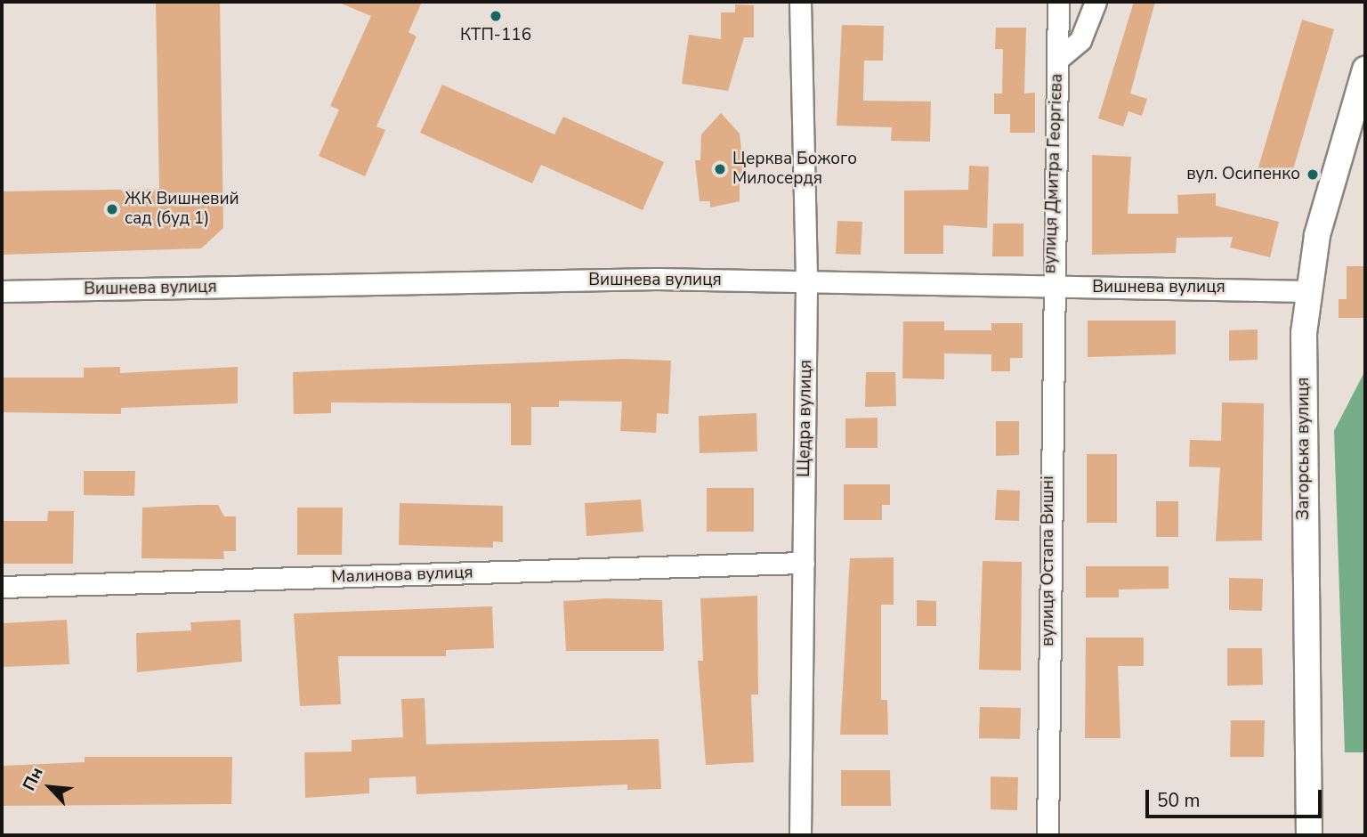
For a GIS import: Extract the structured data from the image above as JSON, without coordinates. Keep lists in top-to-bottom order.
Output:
{
  "streets": {
    "street": [
      "вулиця Дмитра Георгієва",
      "Вишнева вулиця",
      "Щедра вулиця",
      "Загорська вулиця",
      "вулиця Остапа Вишні",
      "Малинова вулиця"
    ]
  },
  "crossings": [
    ["вулиця Дмитра Георгієва", "Вишнева вулиця"],
    ["вулиця Дмитра Георгієва", "вулиця Остапа Вишні"],
    ["Вишнева вулиця", "Щедра вулиця"],
    ["Вишнева вулиця", "Загорська вулиця"],
    ["Вишнева вулиця", "вулиця Остапа Вишні"],
    ["Щедра вулиця", "Малинова вулиця"]
  ],
  "places": [
    "КТП-116",
    "Церква Божого Милосердя",
    "вул. Осипенко",
    "ЖК Вишневий сад (буд 1)"
  ],
  "scale_bar": "50 m",
  "north": "top left"
}
